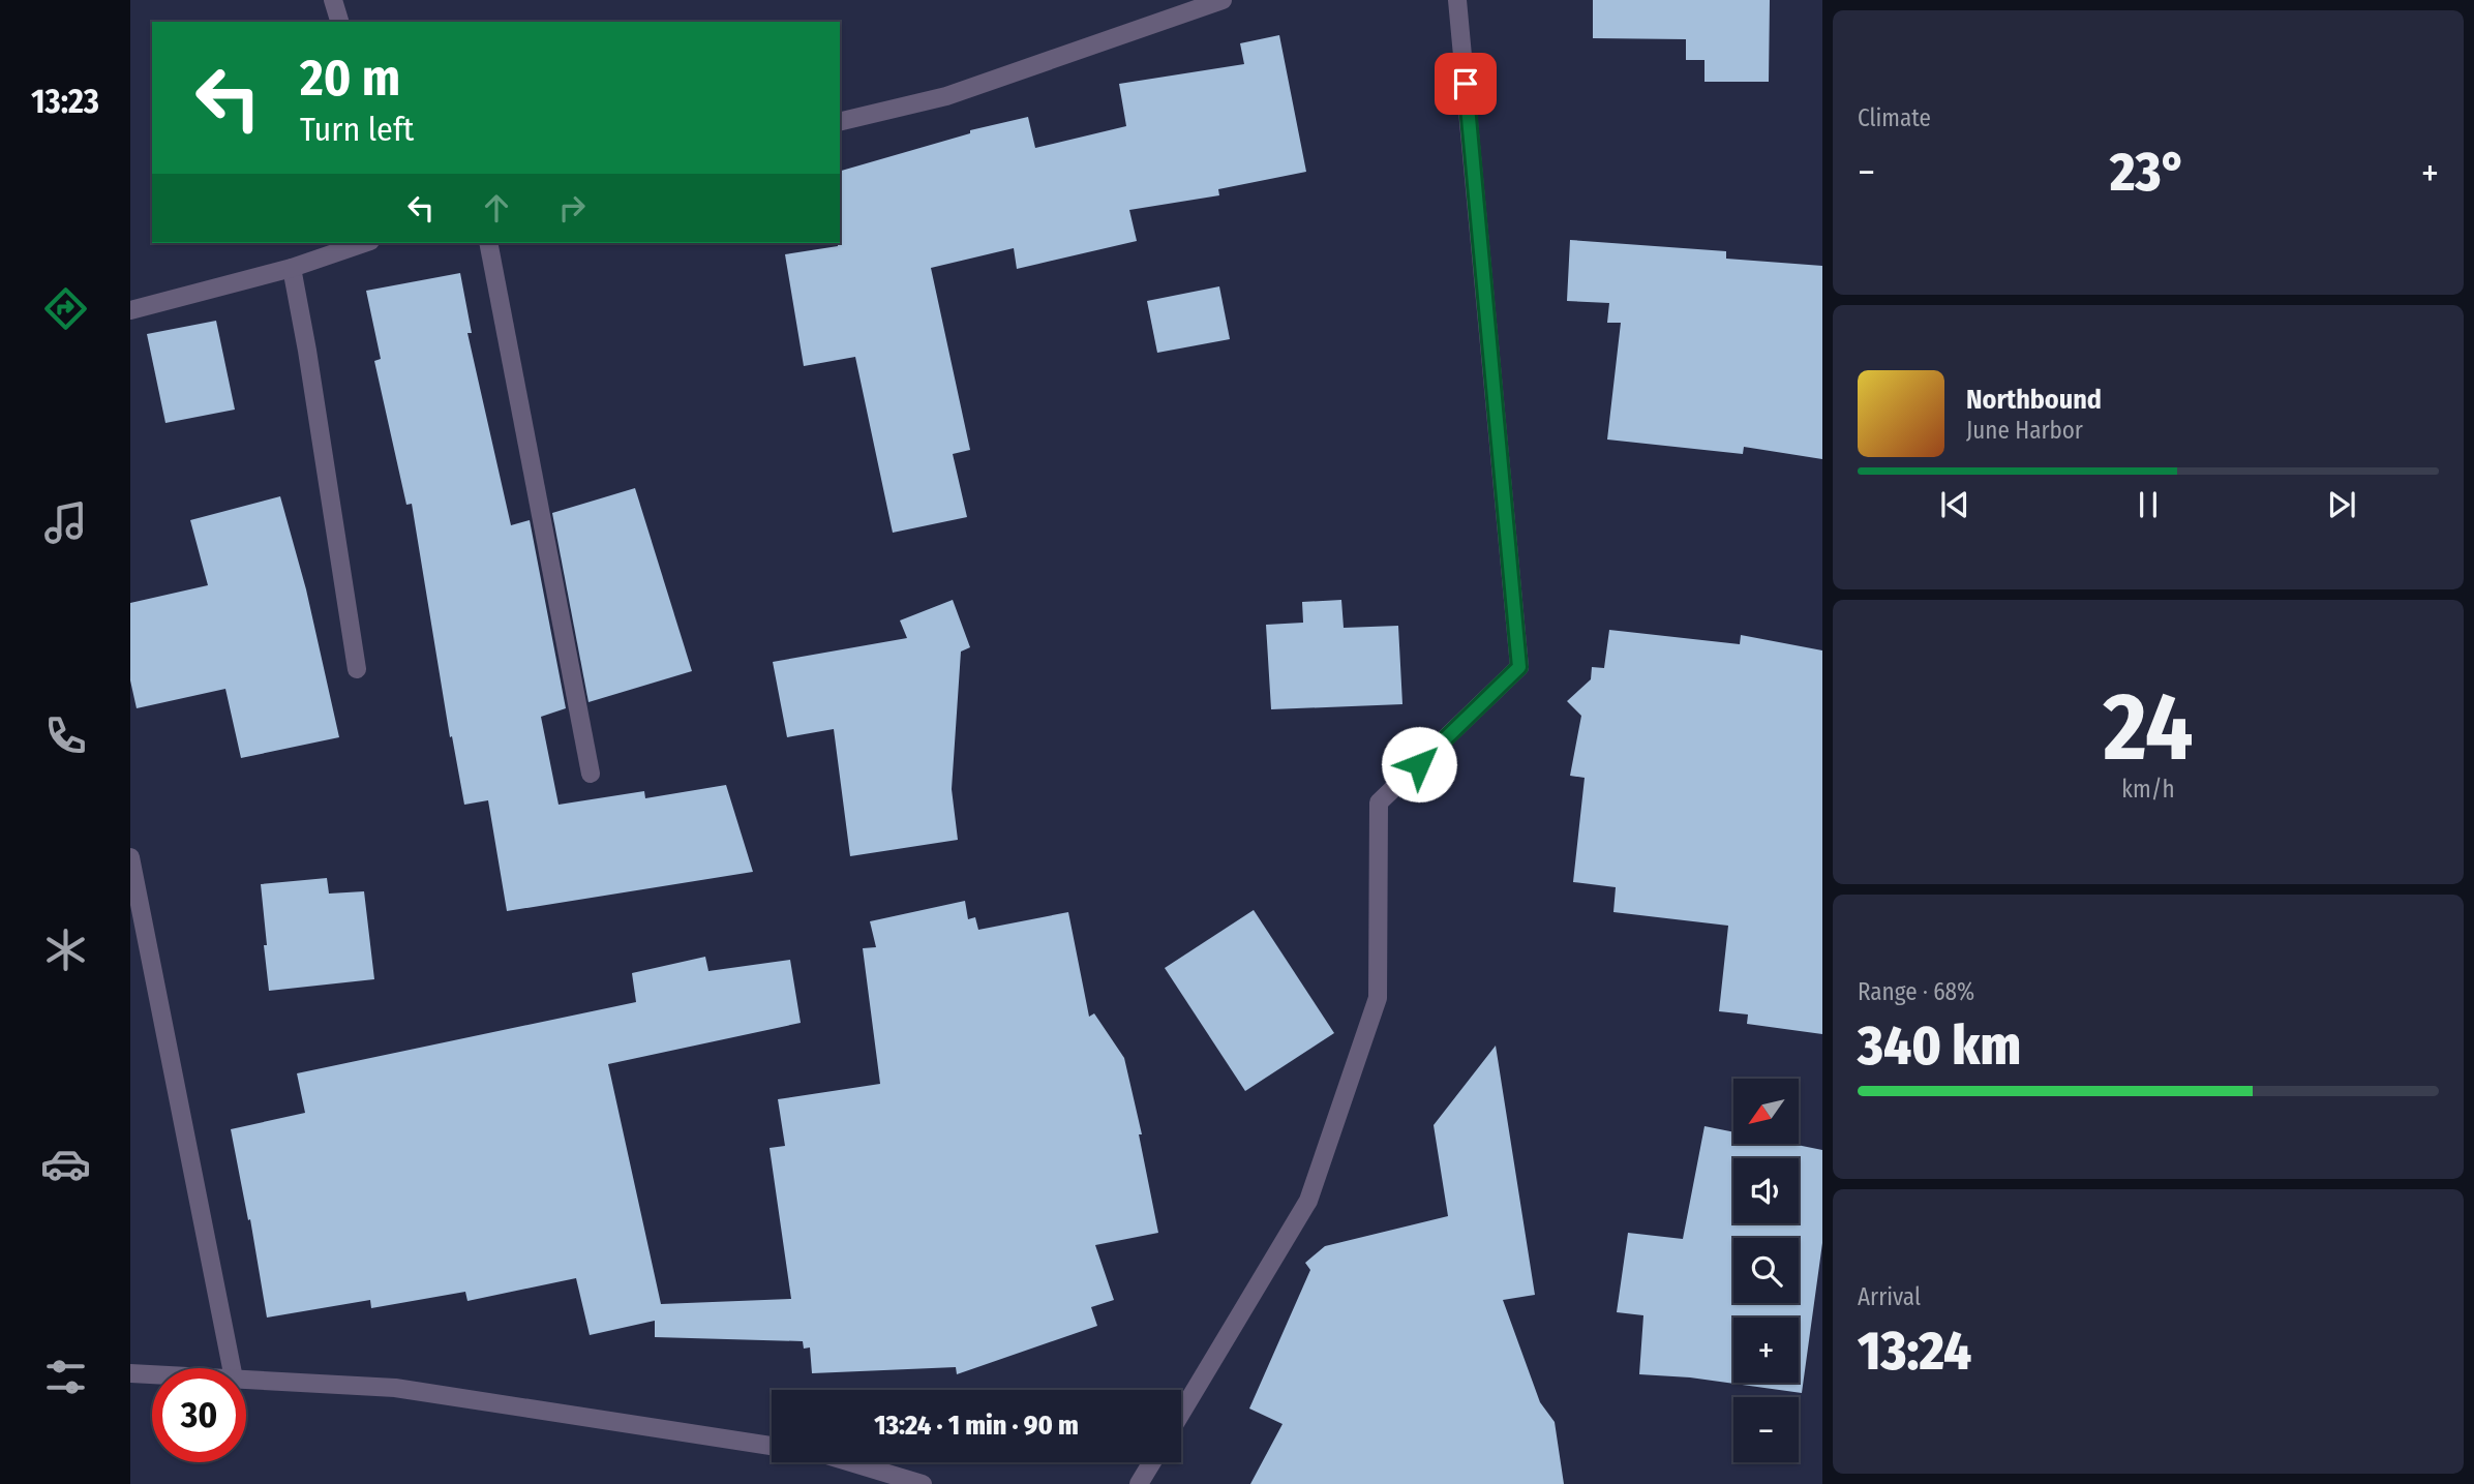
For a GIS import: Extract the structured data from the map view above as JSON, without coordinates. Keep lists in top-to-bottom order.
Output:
{
  "north": "bottom left",
  "page": {
    "tabs": "13:23",
    "tile": [
      "Climate",
      ["24", "km/h"],
      ["Range · 68%", "340 km"],
      ["Arrival", "13:24"]
    ],
    "turn": ["20 m", "Turn left"],
    "heat": ["−", "23°", "+"],
    "song": ["Northbound", "June Harbor"],
    "map_buttons": ["+", "−"],
    "limit": "30",
    "trip": "13:24 · 1 min · 90 m"
  }
}
